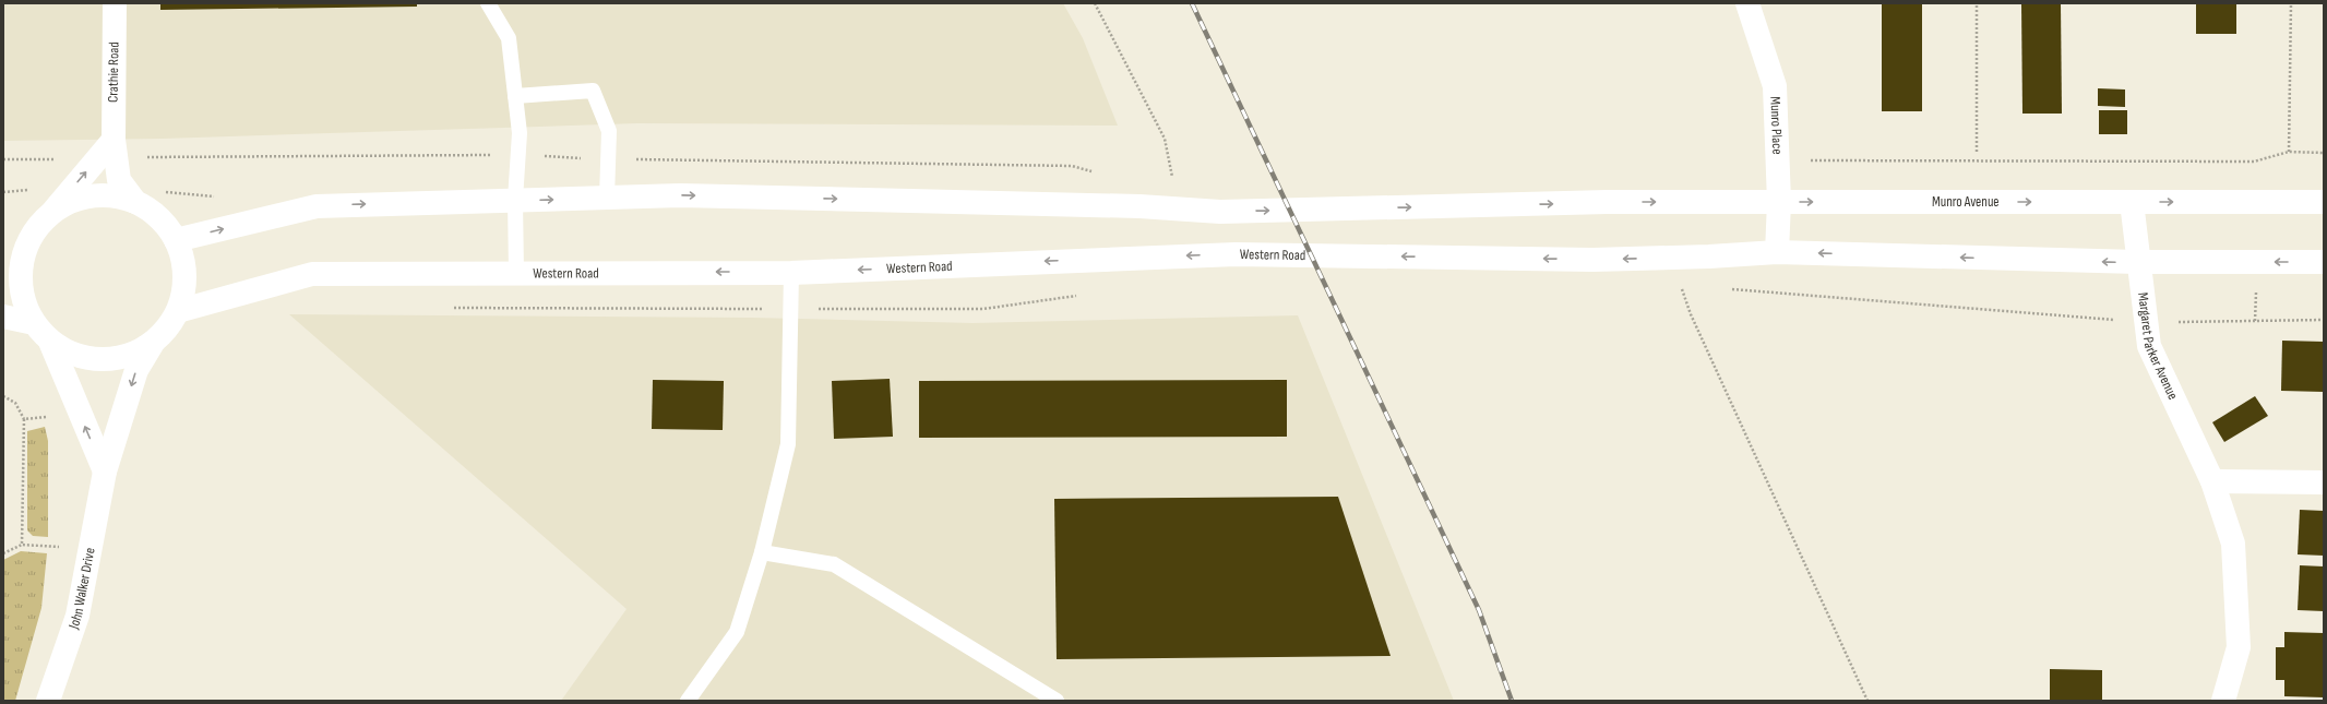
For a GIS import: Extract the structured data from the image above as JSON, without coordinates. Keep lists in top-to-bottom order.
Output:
{
  "streets": {
    "main road": [
      "Crathie Road",
      "Munro Place",
      "Munro Avenue",
      "Western Road",
      "Margaret Parker Avenue",
      "John Walker Drive"
    ]
  },
  "crossings": [
    ["Munro Place", "Munro Avenue"],
    ["Munro Place", "Western Road"],
    ["Munro Avenue", "Margaret Parker Avenue"]
  ],
  "one_way": ["Western Road", "John Walker Drive"]
}
